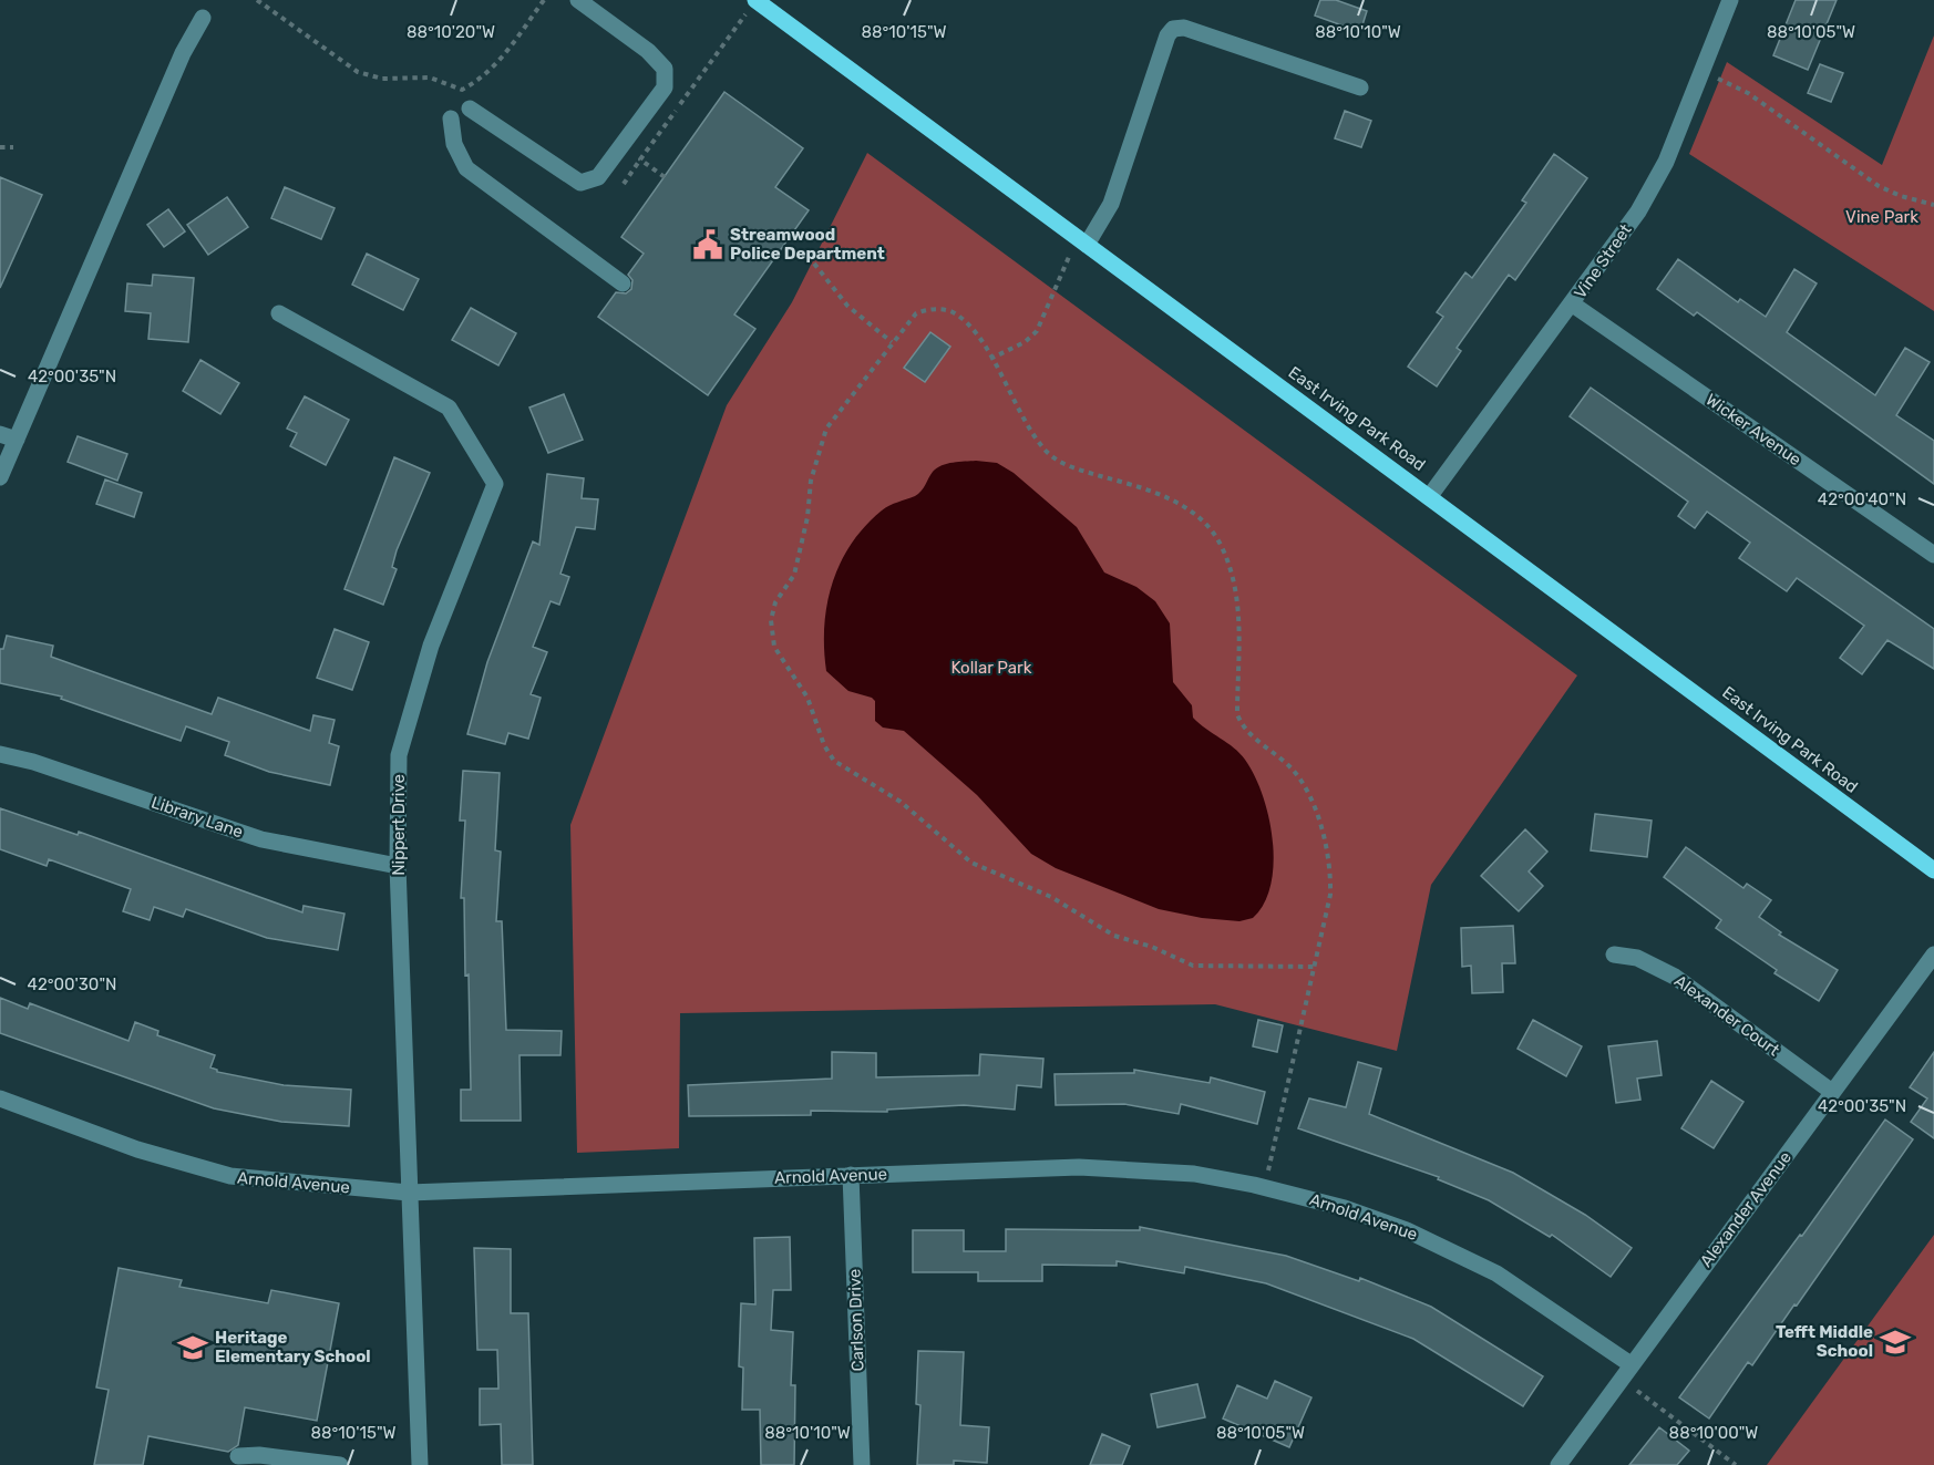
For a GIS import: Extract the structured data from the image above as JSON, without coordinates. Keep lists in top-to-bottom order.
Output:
{
  "streets": {
    "main road": ["East Irving Park Road"],
    "street": [
      "Vine Street",
      "Wicker Avenue",
      "Library Lane",
      "Nippert Drive",
      "Alexander Court",
      "Arnold Avenue",
      "Alexander Avenue",
      "Carlson Drive"
    ]
  },
  "crossings": [
    ["Vine Street", "East Irving Park Road"],
    ["Vine Street", "Wicker Avenue"],
    ["Library Lane", "Nippert Drive"],
    ["Nippert Drive", "Arnold Avenue"],
    ["Alexander Court", "Alexander Avenue"],
    ["Arnold Avenue", "Alexander Avenue"],
    ["Arnold Avenue", "Carlson Drive"]
  ],
  "parks": ["Vine Park", "Kollar Park"],
  "places": {
    "public building": ["Streamwood Police Department"],
    "school or university": ["Tefft Middle School", "Heritage Elementary School"]
  },
  "coordinates": [
    "88°10'20\"W",
    "88°10'15\"W",
    "88°10'10\"W",
    "88°10'05\"W",
    "42°00'35\"N",
    "42°00'40\"N",
    "42°00'30\"N",
    "88°10'00\"W"
  ]
}
